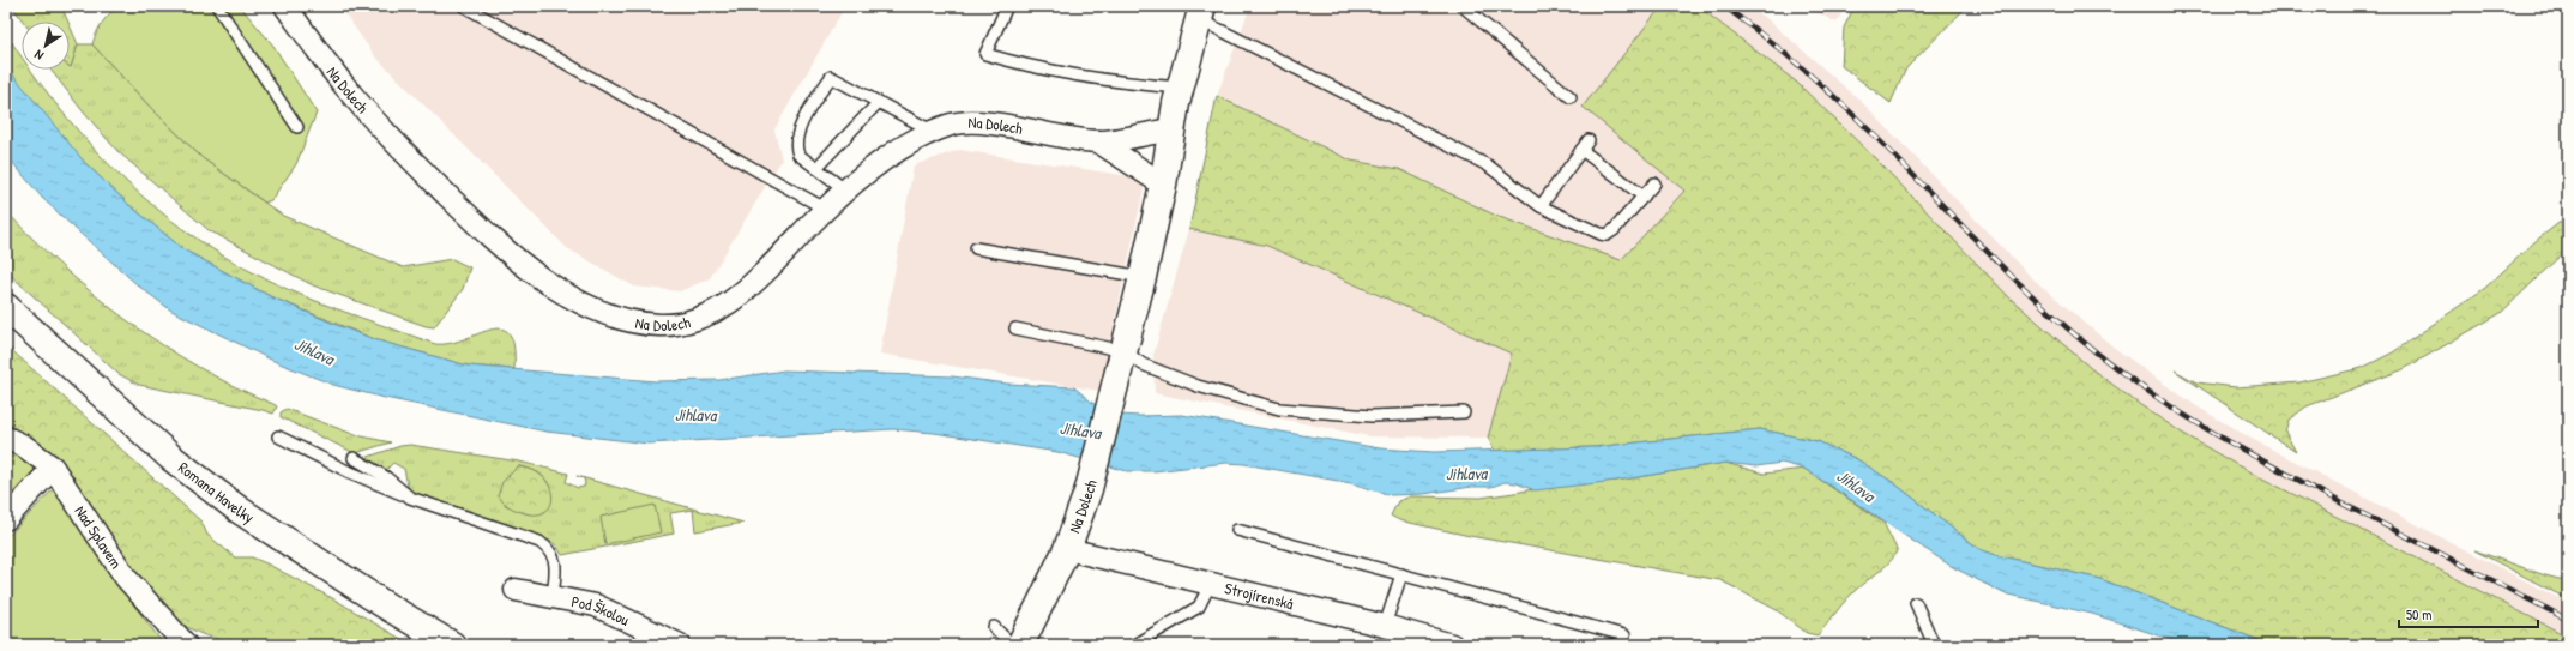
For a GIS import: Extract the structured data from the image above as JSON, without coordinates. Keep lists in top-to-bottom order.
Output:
{
  "streets": {
    "main road": ["Na Dolech", "Romana Havelky"],
    "street": ["Nad Splavem", "Strojírenská", "Pod Školou"]
  },
  "crossings": [
    ["Na Dolech", "Strojírenská"]
  ],
  "water": ["Jihlava"],
  "scale_bar": "50 m",
  "north": "bottom left"
}
